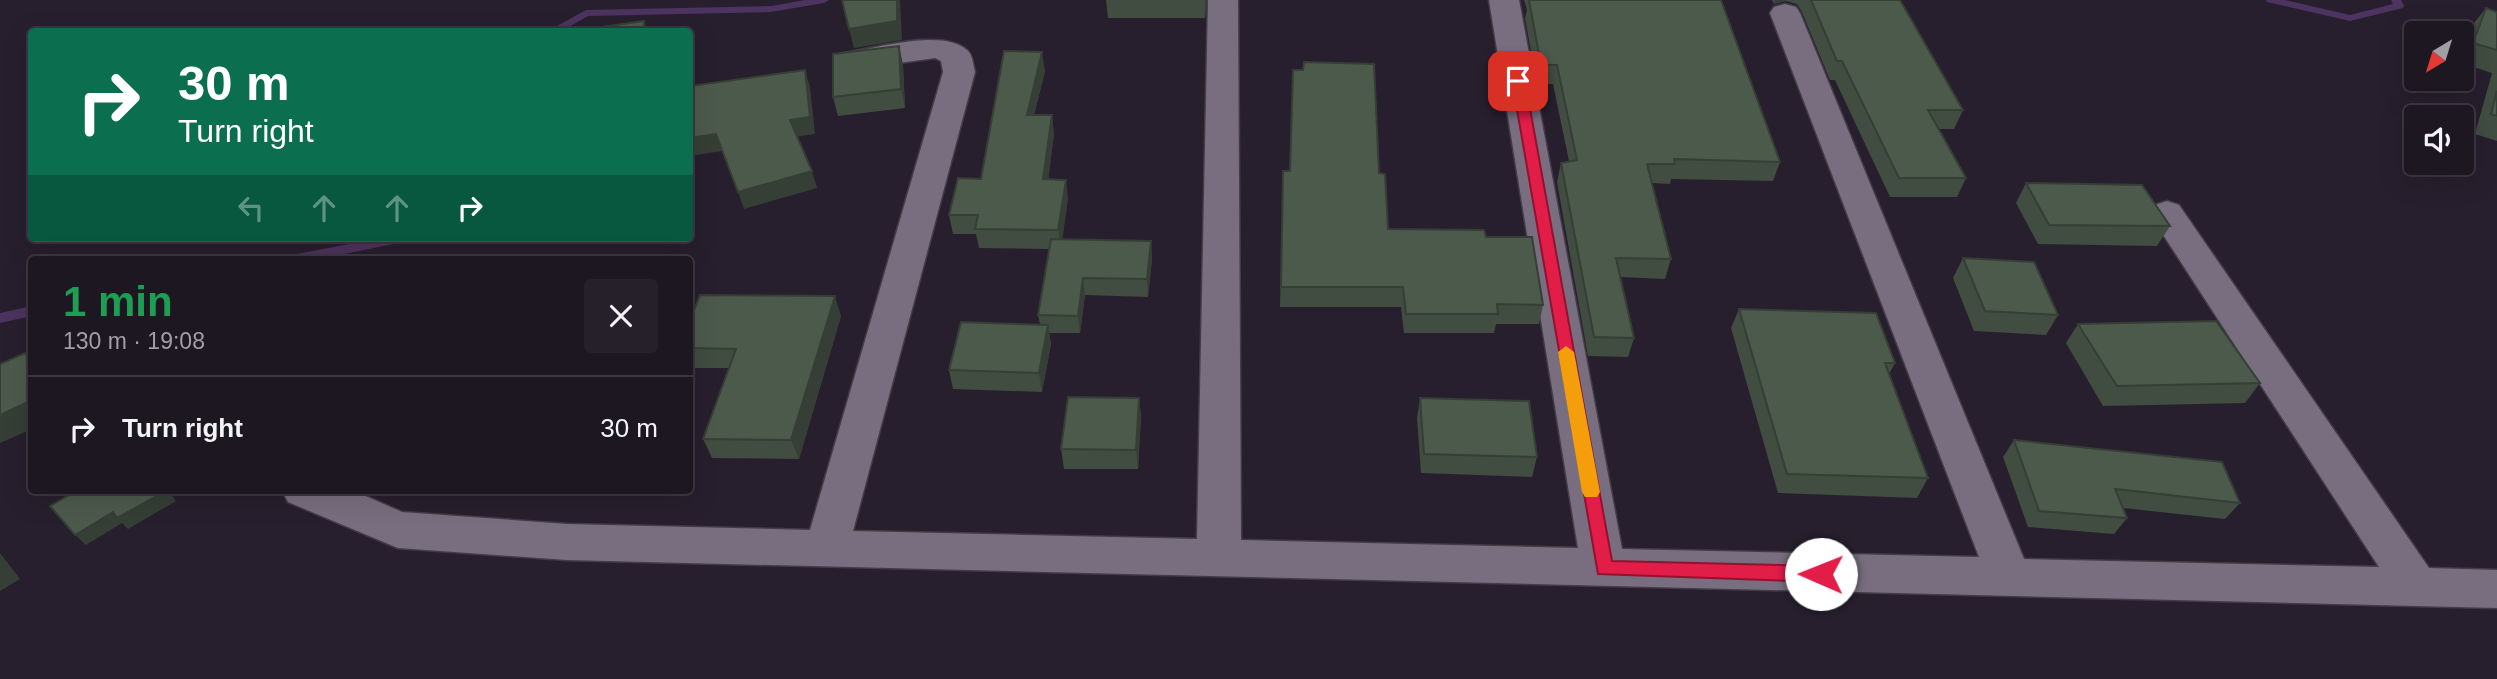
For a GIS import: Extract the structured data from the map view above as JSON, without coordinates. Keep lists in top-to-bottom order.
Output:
{
  "north": "bottom left",
  "page": {
    "turn": ["30 m", "Turn right"],
    "heading": ["1 min", "130 m · 19:08"],
    "list": [
      {
        "name": "Turn right",
        "value": "30 m"
      }
    ]
  }
}
